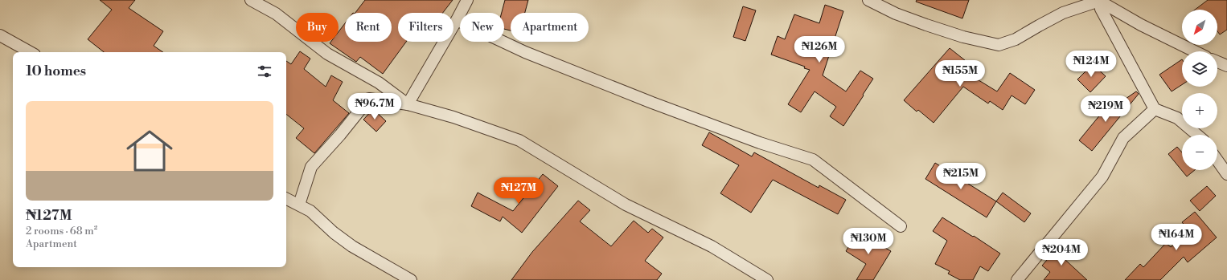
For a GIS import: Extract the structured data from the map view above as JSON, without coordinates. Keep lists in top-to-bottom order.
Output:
{
  "north": "bottom left",
  "page": {
    "map_buttons": ["+", "−"],
    "chip": [
      "Buy",
      "Rent",
      "Filters",
      "New",
      "Apartment"
    ],
    "price": [
      "₦126M",
      "₦124M",
      "₦155M",
      "₦96.7M",
      "₦219M",
      "₦215M",
      "₦127M",
      "₦164M",
      "₦130M",
      "₦204M"
    ],
    "heading": "10 homes",
    "list": [
      {
        "name": "₦127M",
        "note": "2 rooms · 68 m² · Apartment"
      }
    ]
  }
}
